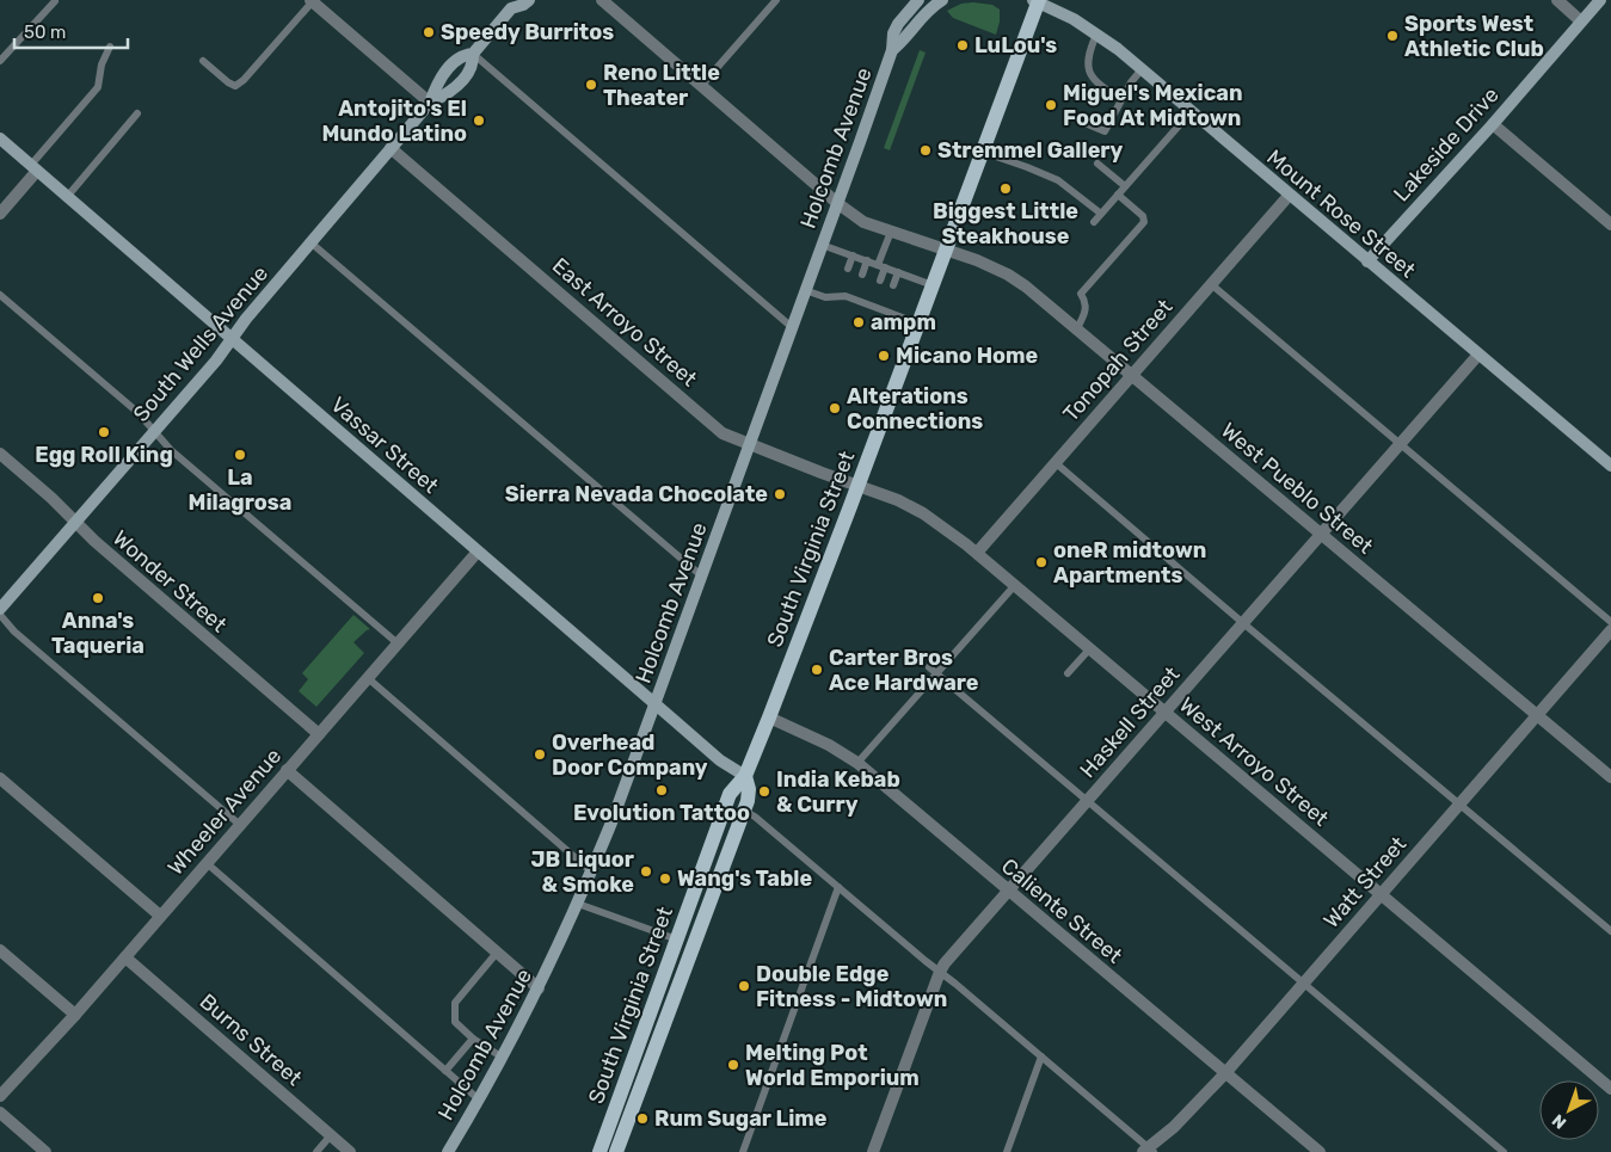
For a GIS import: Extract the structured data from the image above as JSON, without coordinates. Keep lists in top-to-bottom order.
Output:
{
  "streets": {
    "main road": ["South Virginia Street"],
    "street": [
      "Lakeside Drive",
      "Holcomb Avenue",
      "Mount Rose Street",
      "East Arroyo Street",
      "South Wells Avenue",
      "Tonopah Street",
      "Vassar Street",
      "West Pueblo Street",
      "Wonder Street",
      "Haskell Street",
      "West Arroyo Street",
      "Wheeler Avenue",
      "Watt Street",
      "Caliente Street",
      "Burns Street"
    ]
  },
  "crossings": [
    ["Lakeside Drive", "Mount Rose Street"],
    ["Holcomb Avenue", "East Arroyo Street"],
    ["Holcomb Avenue", "Vassar Street"],
    ["Holcomb Avenue", "West Pueblo Street"],
    ["Mount Rose Street", "Tonopah Street"],
    ["Mount Rose Street", "South Virginia Street"],
    ["Mount Rose Street", "Haskell Street"],
    ["East Arroyo Street", "South Wells Avenue"],
    ["East Arroyo Street", "South Virginia Street"],
    ["East Arroyo Street", "West Arroyo Street"],
    ["South Wells Avenue", "Vassar Street"],
    ["South Wells Avenue", "Wonder Street"],
    ["Tonopah Street", "West Pueblo Street"],
    ["Tonopah Street", "West Arroyo Street"],
    ["Vassar Street", "South Virginia Street"],
    ["Vassar Street", "Wheeler Avenue"],
    ["West Pueblo Street", "South Virginia Street"],
    ["West Pueblo Street", "Haskell Street"],
    ["West Pueblo Street", "Watt Street"],
    ["South Virginia Street", "West Arroyo Street"],
    ["South Virginia Street", "Caliente Street"],
    ["Wonder Street", "Wheeler Avenue"],
    ["Haskell Street", "West Arroyo Street"],
    ["Haskell Street", "Caliente Street"],
    ["West Arroyo Street", "Watt Street"],
    ["Wheeler Avenue", "Burns Street"],
    ["Watt Street", "Caliente Street"]
  ],
  "places": [
    "Speedy Burritos",
    "Sports West Athletic Club",
    "LuLou's",
    "Reno Little Theater",
    "Miguel's Mexican Food At Midtown",
    "Antojito's El Mundo Latino",
    "Stremmel Gallery",
    "Biggest Little Steakhouse",
    "ampm",
    "Micano Home",
    "Alterations Connections",
    "Egg Roll King",
    "La Milagrosa",
    "Sierra Nevada Chocolate",
    "oneR midtown Apartments",
    "Anna's Taqueria",
    "Carter Bros Ace Hardware",
    "Overhead Door Company",
    "Evolution Tattoo",
    "India Kebab & Curry",
    "JB Liquor & Smoke",
    "Wang's Table",
    "Double Edge Fitness - Midtown",
    "Melting Pot World Emporium",
    "Rum Sugar Lime"
  ],
  "scale_bar": "50 m",
  "north": "bottom left"
}
